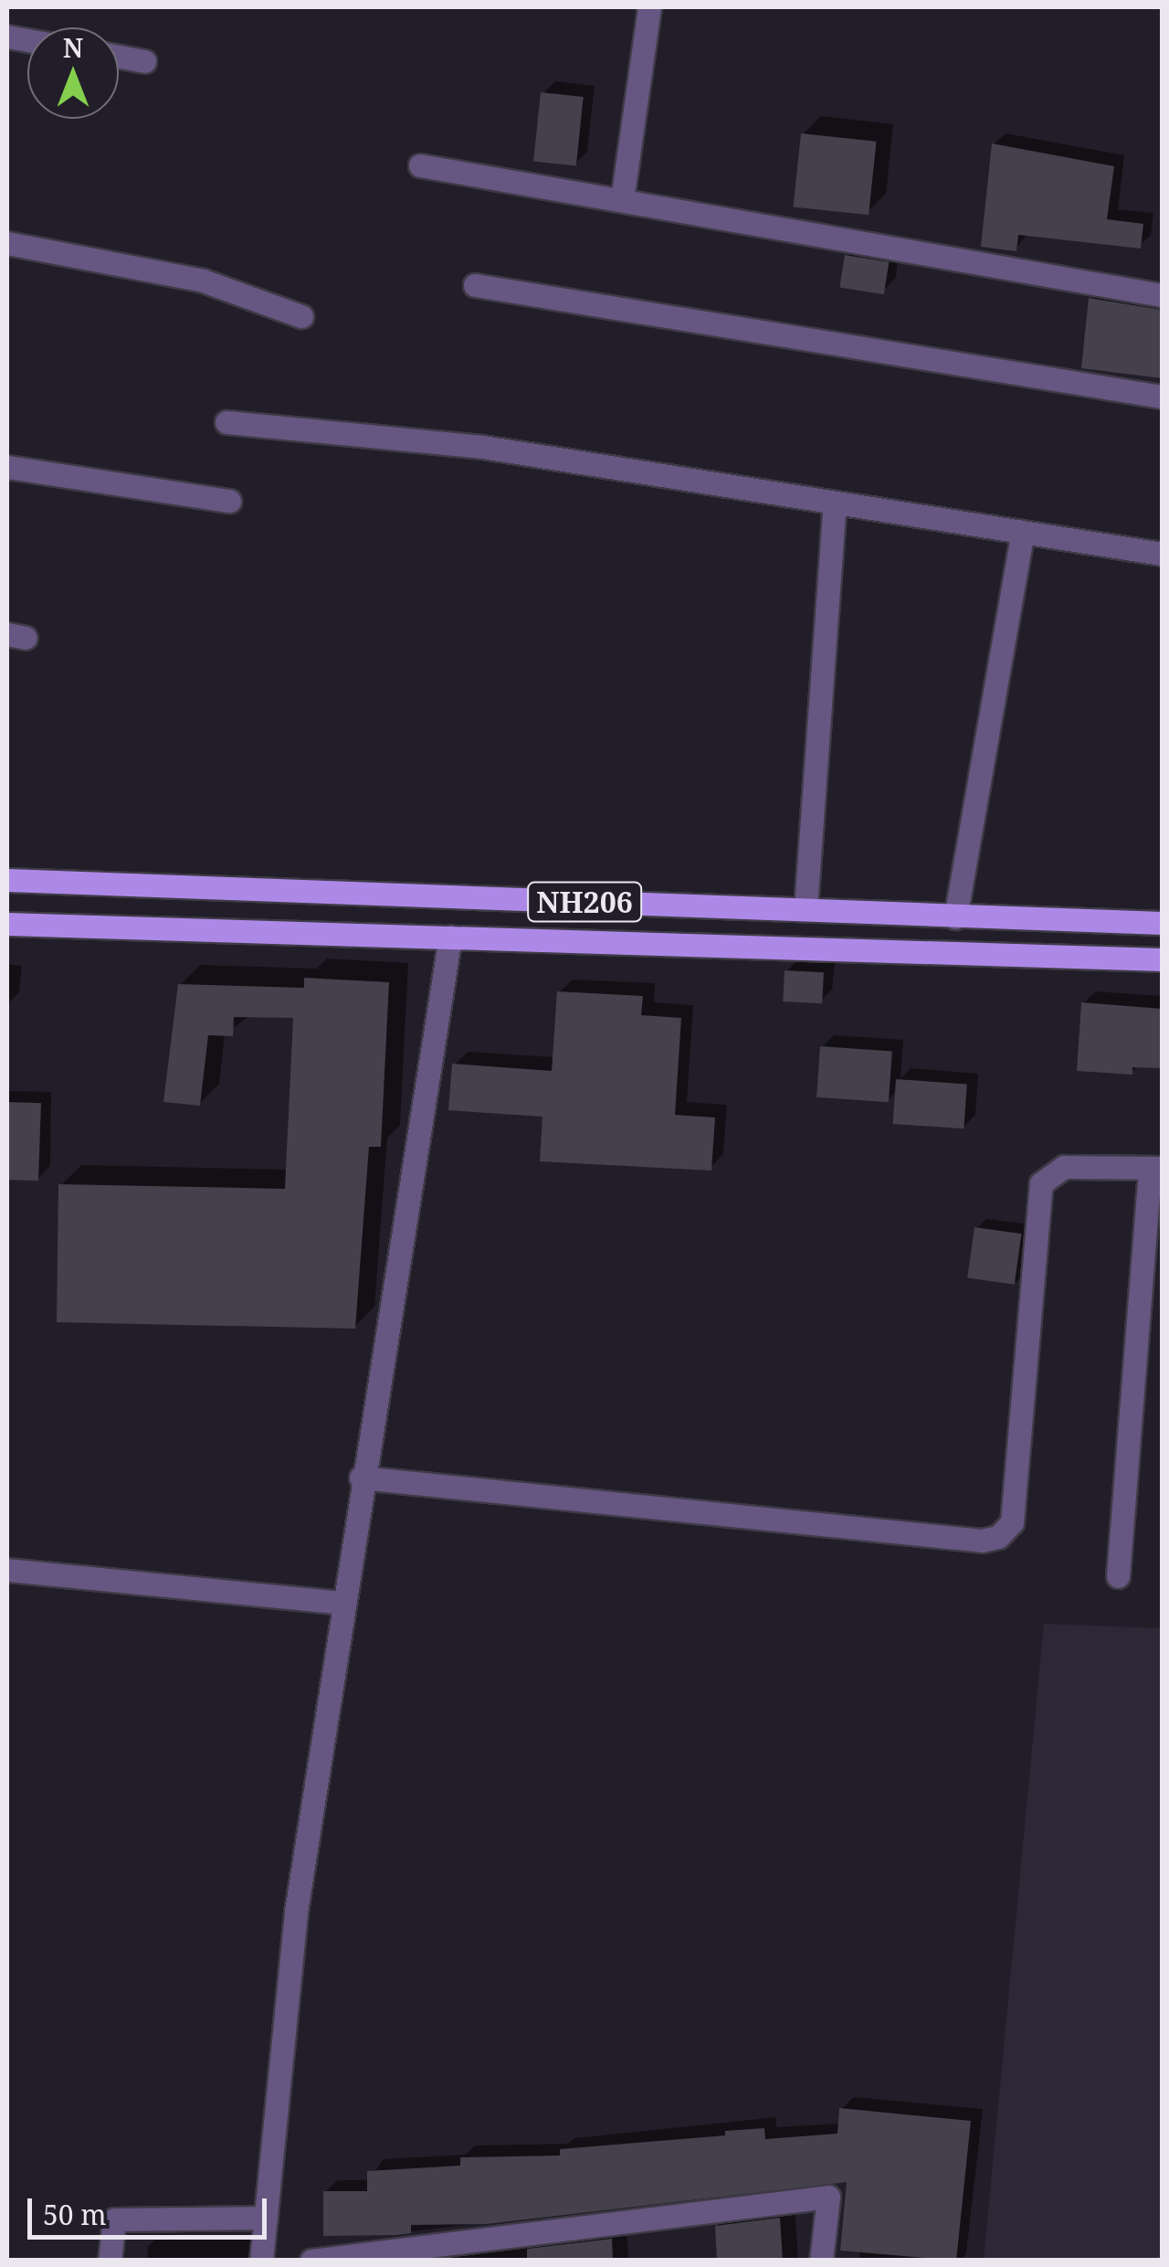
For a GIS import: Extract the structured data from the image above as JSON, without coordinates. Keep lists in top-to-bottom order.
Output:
{
  "streets": {
    "main road": ["NH206"]
  },
  "scale_bar": "50 m",
  "north": "top"
}
